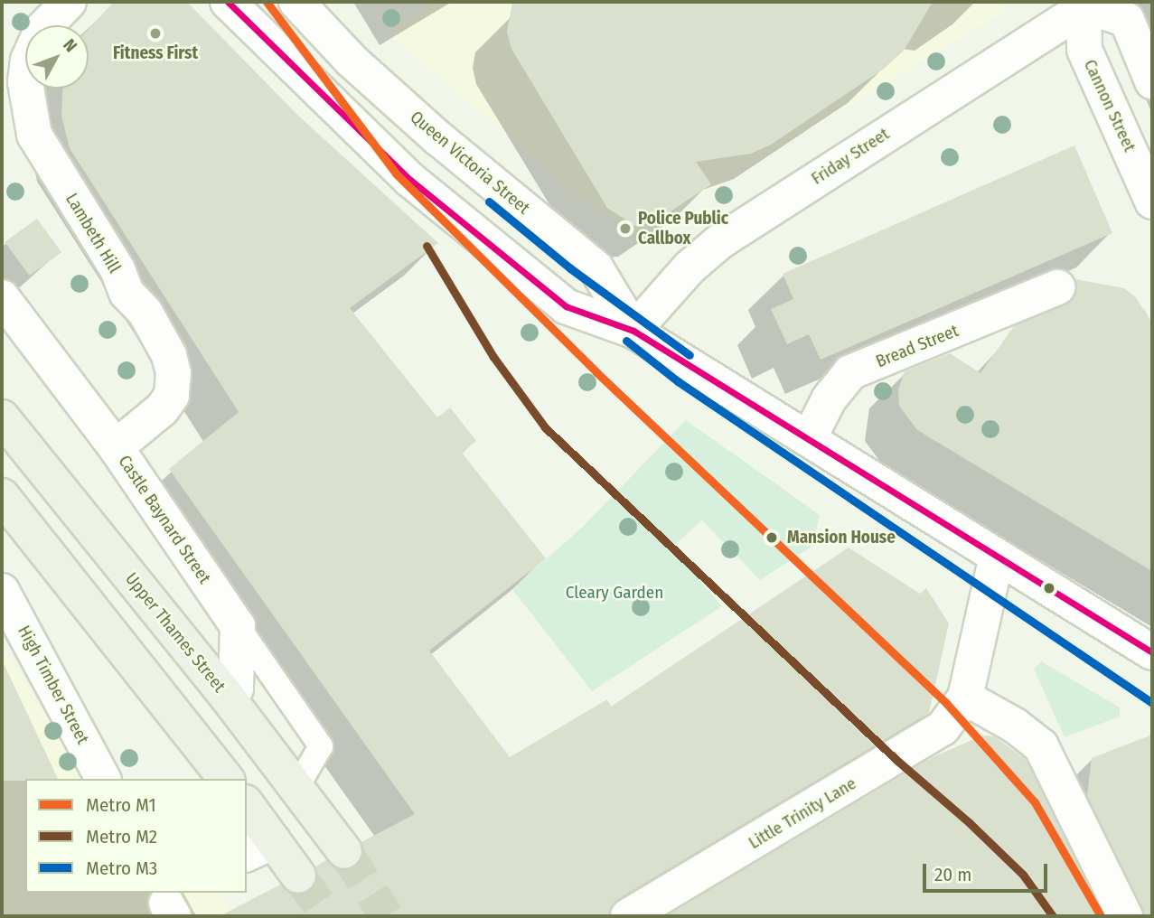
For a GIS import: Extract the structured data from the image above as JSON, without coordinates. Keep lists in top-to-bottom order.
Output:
{
  "streets": {
    "main road": ["Upper Thames Street"],
    "street": [
      "Cannon Street",
      "Friday Street",
      "Queen Victoria Street",
      "Lambeth Hill",
      "Bread Street",
      "Castle Baynard Street",
      "High Timber Street",
      "Little Trinity Lane"
    ]
  },
  "crossings": [
    ["Cannon Street", "Friday Street"],
    ["Friday Street", "Queen Victoria Street"],
    ["Queen Victoria Street", "Bread Street"],
    ["Lambeth Hill", "Castle Baynard Street"],
    ["Castle Baynard Street", "Upper Thames Street"]
  ],
  "parks": ["Cleary Garden"],
  "places": ["Fitness First", "Police Public Callbox", "Mansion House"],
  "lines": ["metro line M1", "metro line M3", "metro line M2"],
  "legend": ["Metro M1", "Metro M2", "Metro M3"],
  "scale_bar": "20 m",
  "north": "top right"
}
